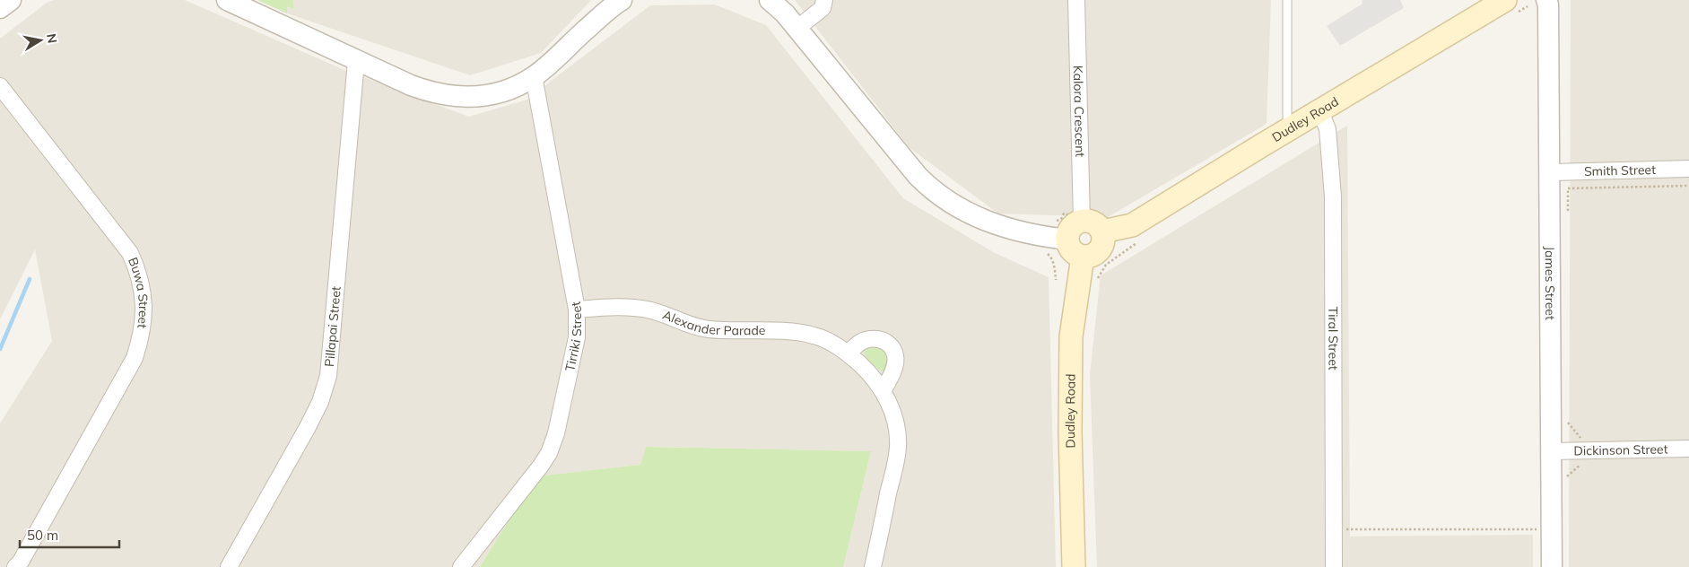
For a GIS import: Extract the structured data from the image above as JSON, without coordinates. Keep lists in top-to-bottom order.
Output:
{
  "streets": {
    "main road": ["Dudley Road"],
    "street": [
      "Kalora Crescent",
      "Smith Street",
      "James Street",
      "Buwa Street",
      "Alexander Parade",
      "Pillapai Street",
      "Tirriki Street",
      "Tiral Street",
      "Dickinson Street"
    ]
  },
  "crossings": [
    ["Kalora Crescent", "Dudley Road"],
    ["Dudley Road", "Tiral Street"],
    ["Smith Street", "James Street"],
    ["James Street", "Dickinson Street"],
    ["Alexander Parade", "Tirriki Street"]
  ],
  "scale_bar": "50 m",
  "north": "right"
}
